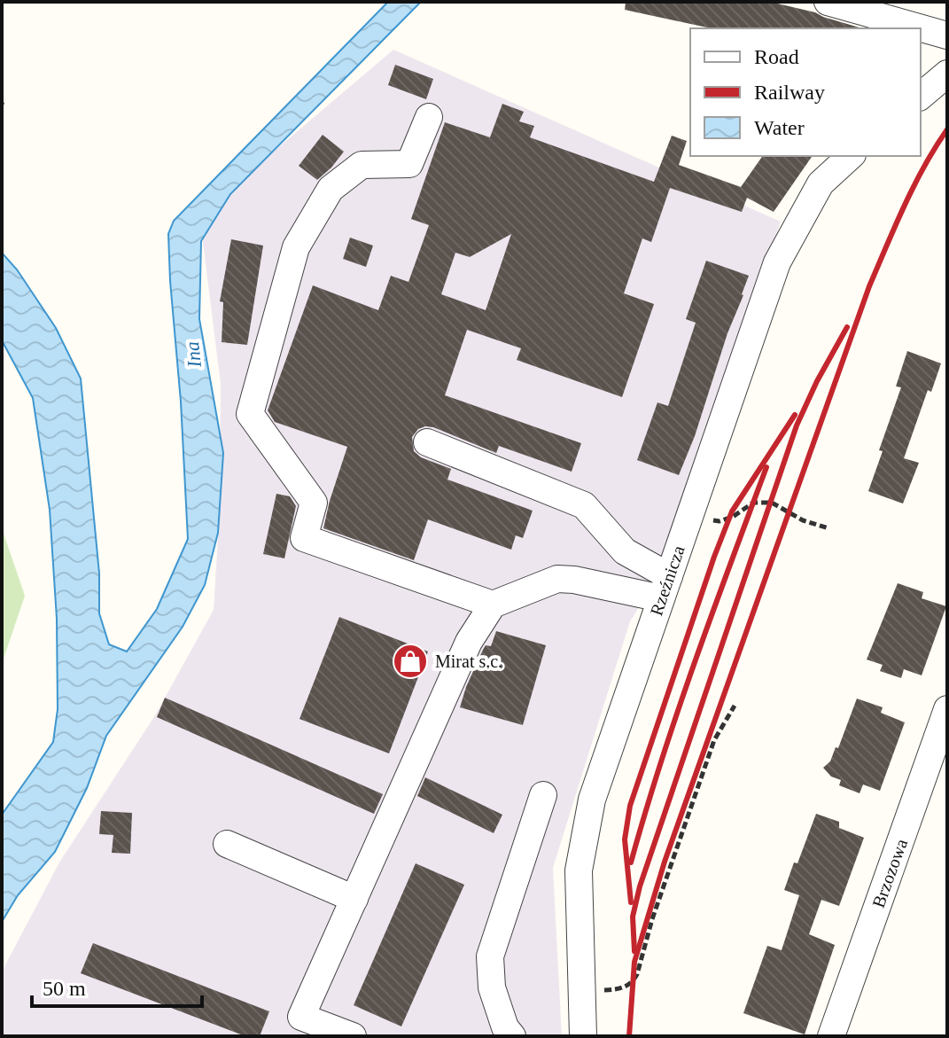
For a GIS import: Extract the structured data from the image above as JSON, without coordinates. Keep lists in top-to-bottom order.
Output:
{
  "streets": {
    "street": ["Rzeźnicza", "Brzozowa"]
  },
  "water": ["Ina"],
  "places": {
    "shop": ["Mirat s.c."]
  },
  "legend": ["Road", "Railway", "Water"],
  "scale_bar": "50 m"
}
